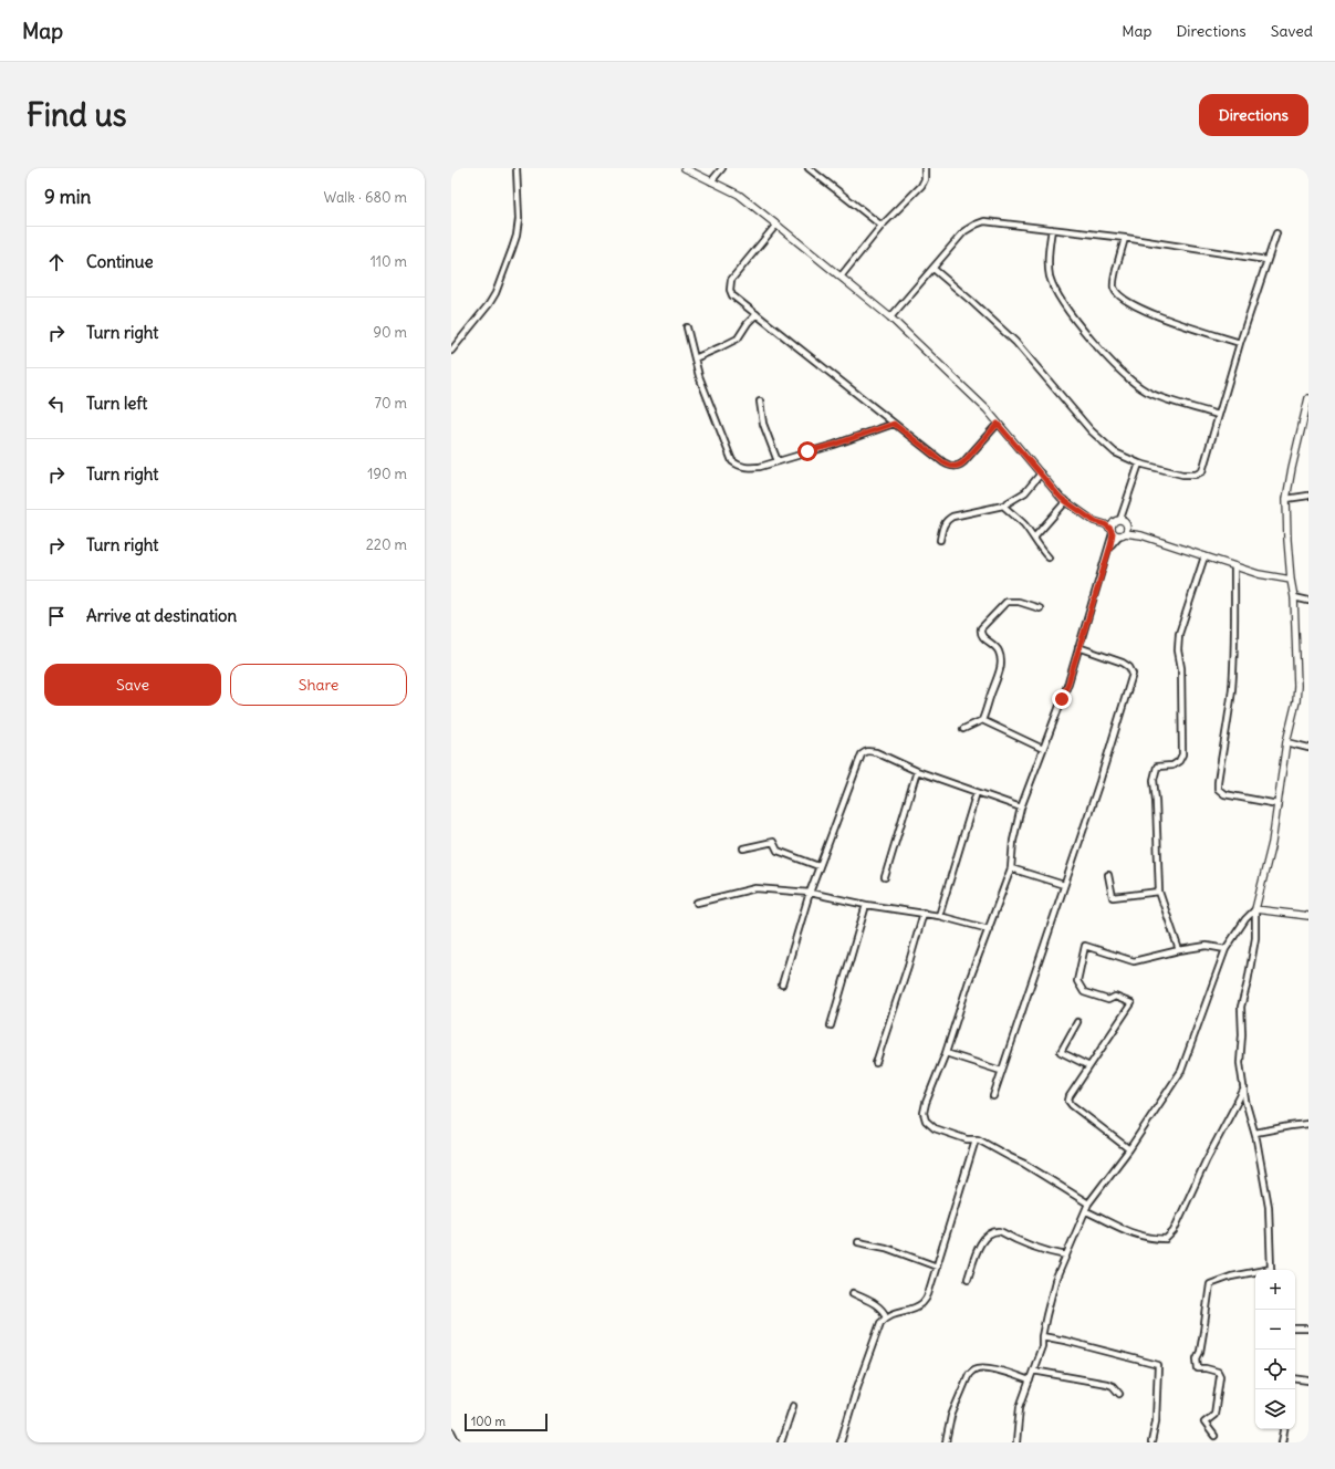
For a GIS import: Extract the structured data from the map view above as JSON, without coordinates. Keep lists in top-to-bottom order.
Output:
{
  "scale_bar": "100 m",
  "page": {
    "header": "Map",
    "nav": ["Map", "Directions", "Saved"],
    "buttons": [
      "Directions",
      ["Save", "Share"]
    ],
    "title": "Find us",
    "heading": ["9 min", "Walk · 680 m"],
    "list": [
      ["Continue", "110 m"],
      ["Turn right", "90 m"],
      ["Turn left", "70 m"],
      ["Turn right", "190 m"],
      ["Turn right", "220 m"],
      "Arrive at destination"
    ],
    "map_buttons": ["+", "−"],
    "scale": "100 m"
  }
}
